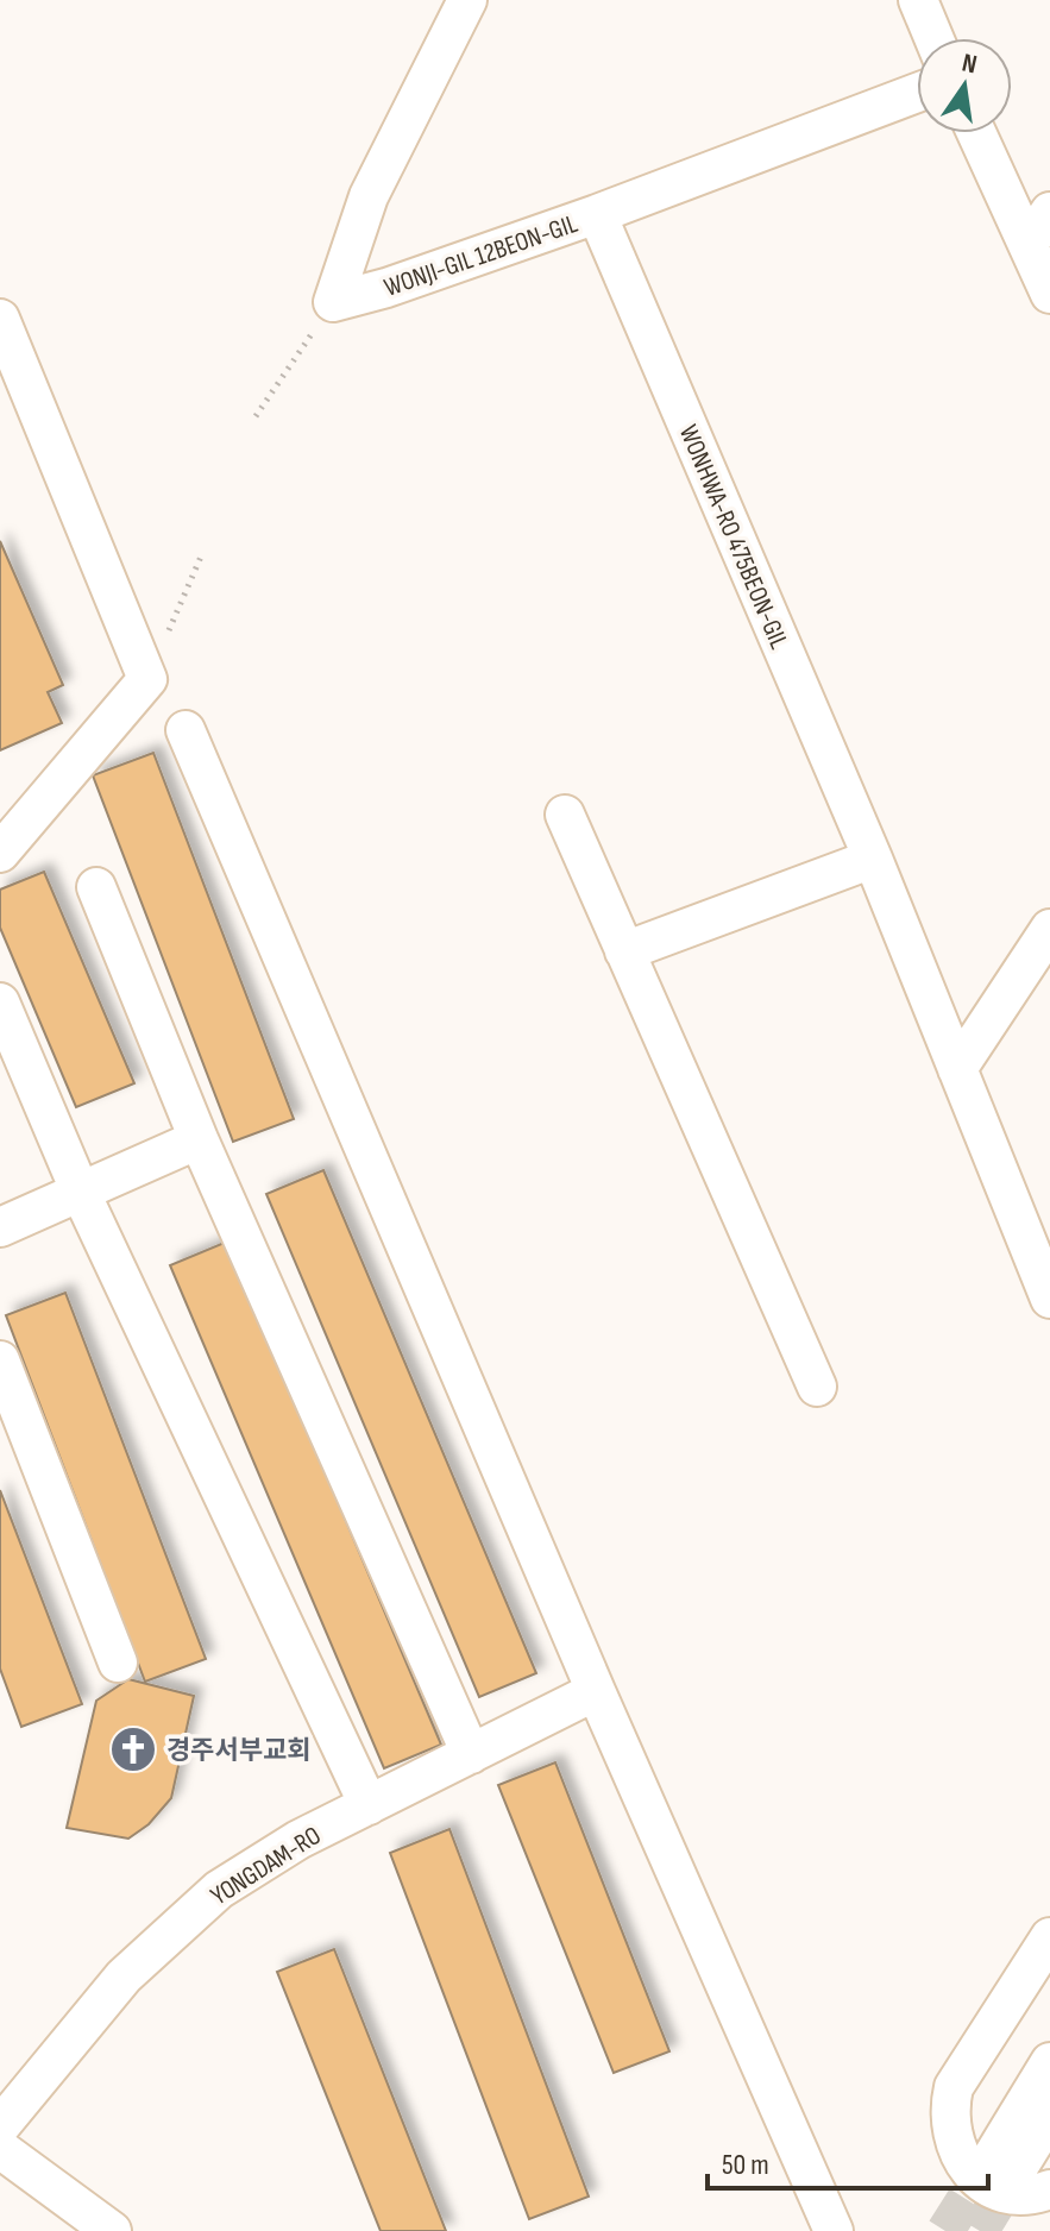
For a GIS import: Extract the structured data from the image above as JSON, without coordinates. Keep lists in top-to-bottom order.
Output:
{
  "streets": {
    "street": ["WONJI-GIL 12BEON-GIL", "WONHWA-RO 475BEON-GIL", "YONGDAM-RO"]
  },
  "crossings": [
    ["WONJI-GIL 12BEON-GIL", "WONHWA-RO 475BEON-GIL"]
  ],
  "places": {
    "church": ["경주서부교회"]
  },
  "scale_bar": "50 m",
  "north": "top"
}
